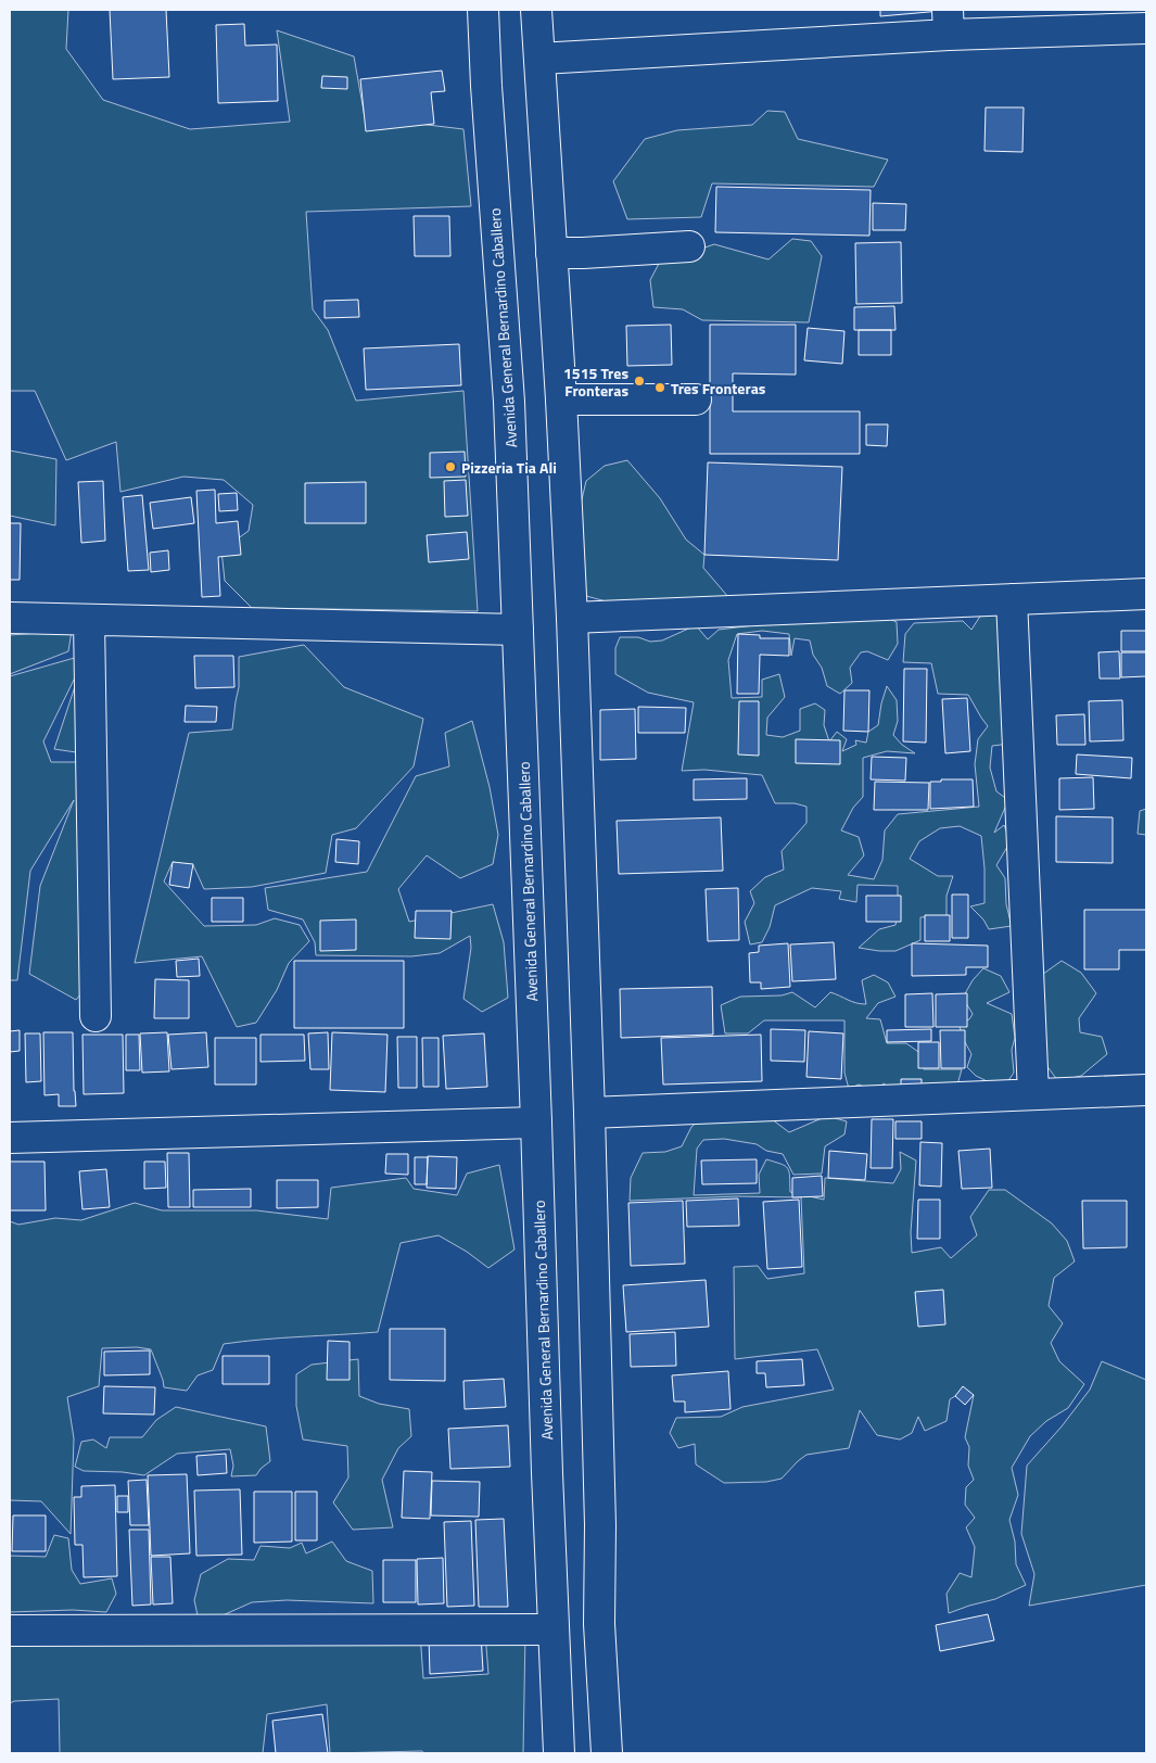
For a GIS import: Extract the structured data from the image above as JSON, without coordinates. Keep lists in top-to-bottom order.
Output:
{
  "streets": {
    "street": ["Avenida General Bernardino Caballero"]
  },
  "places": ["1515 Tres Fronteras", "Tres Fronteras", "Pizzeria Tia Ali"]
}
